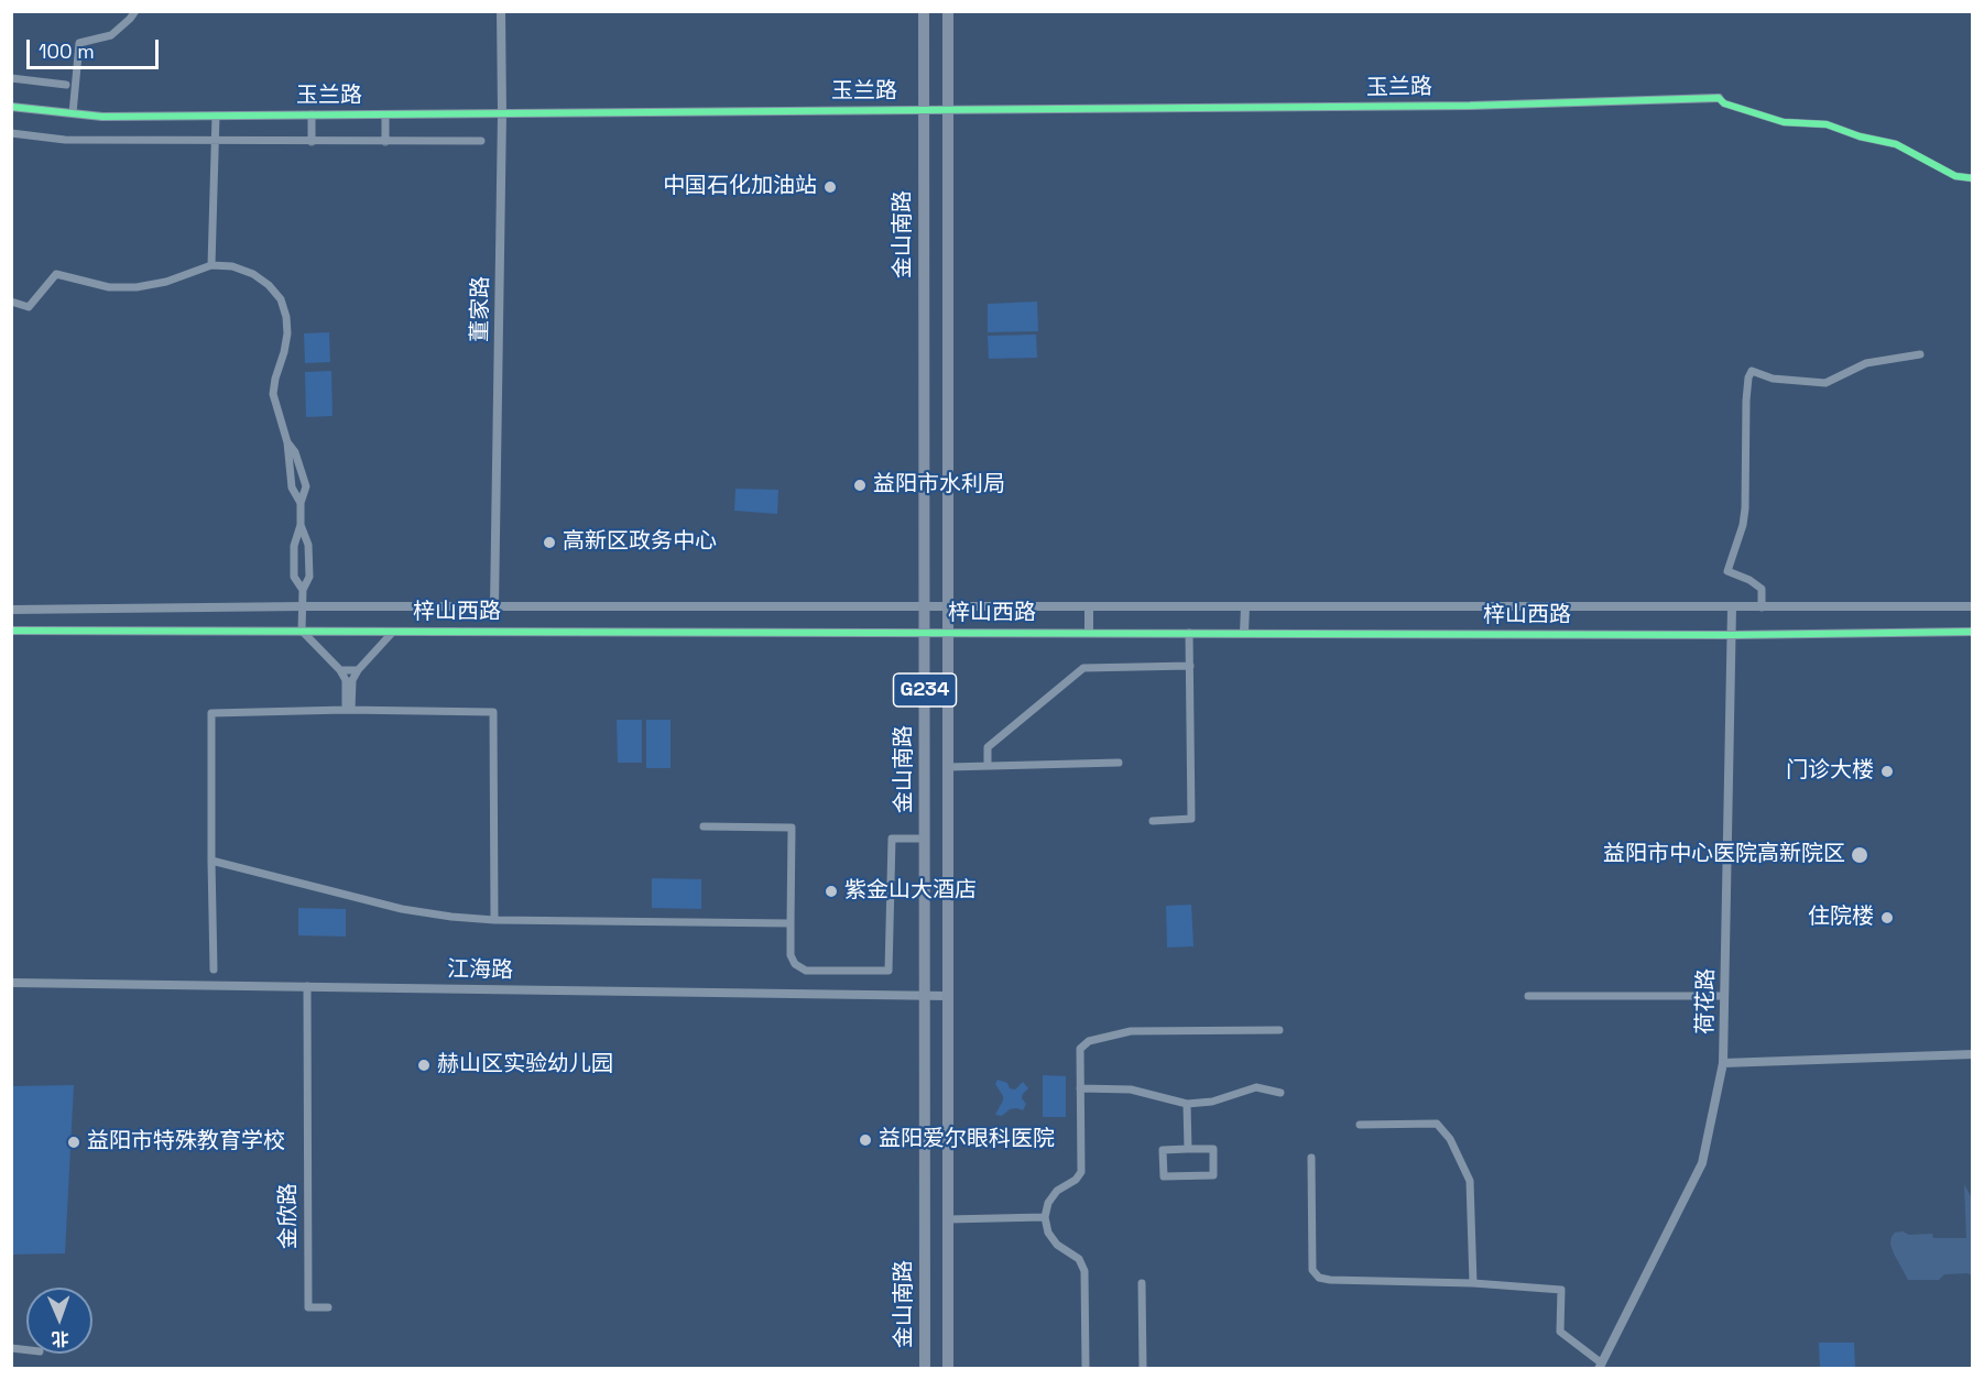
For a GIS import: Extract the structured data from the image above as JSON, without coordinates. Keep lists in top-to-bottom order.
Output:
{
  "streets": {
    "highway": ["金山南路", "G234"],
    "street": [
      "玉兰路",
      "董家路",
      "梓山西路",
      "江海路",
      "荷花路",
      "金欣路"
    ]
  },
  "crossings": [
    ["玉兰路", "金山南路"],
    ["玉兰路", "董家路"],
    ["金山南路", "梓山西路"],
    ["金山南路", "江海路"],
    ["董家路", "梓山西路"],
    ["梓山西路", "荷花路"],
    ["江海路", "金欣路"]
  ],
  "places": [
    "中国石化加油站",
    "益阳市水利局",
    "高新区政务中心",
    "门诊大楼",
    "益阳市中心医院高新院区",
    "紫金山大酒店",
    "住院楼",
    "赫山区实验幼儿园",
    "益阳爱尔眼科医院",
    "益阳市特殊教育学校"
  ],
  "scale_bar": "100 m",
  "north": "bottom"
}
